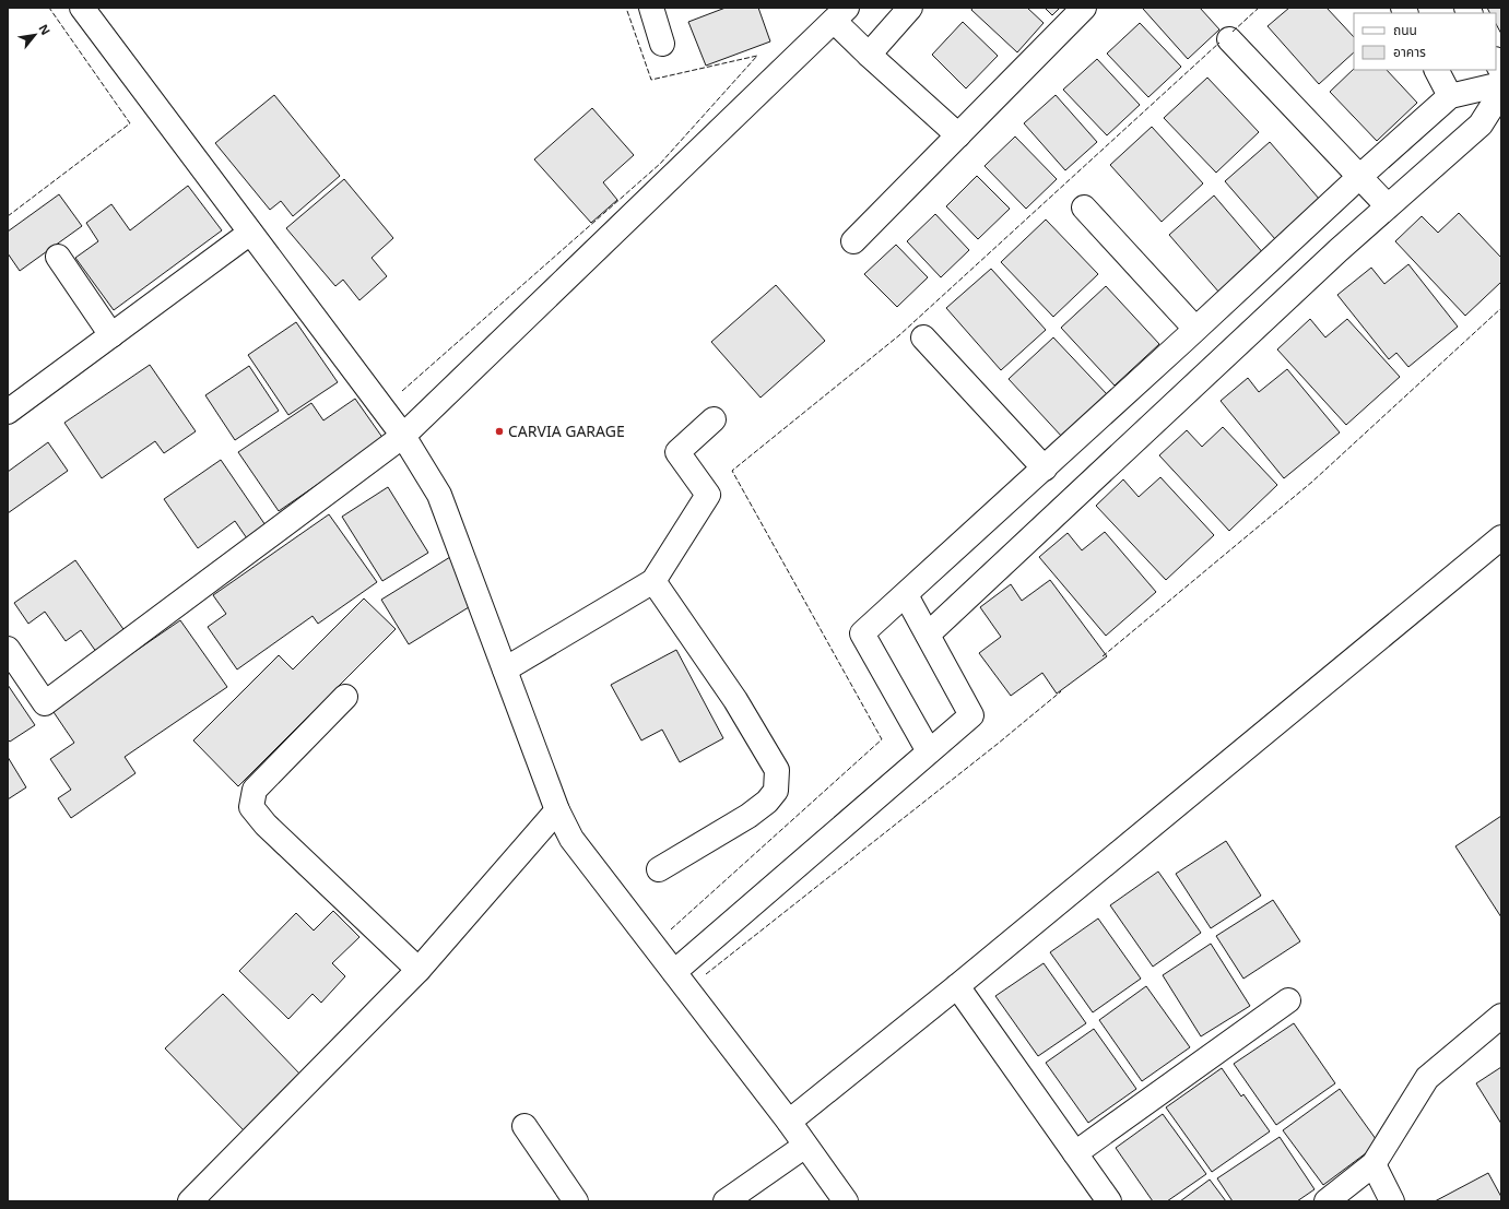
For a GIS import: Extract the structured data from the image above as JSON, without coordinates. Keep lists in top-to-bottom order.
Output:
{
  "places": ["CARVIA GARAGE"],
  "legend": ["ถนน", "อาคาร"],
  "north": "top right"
}
